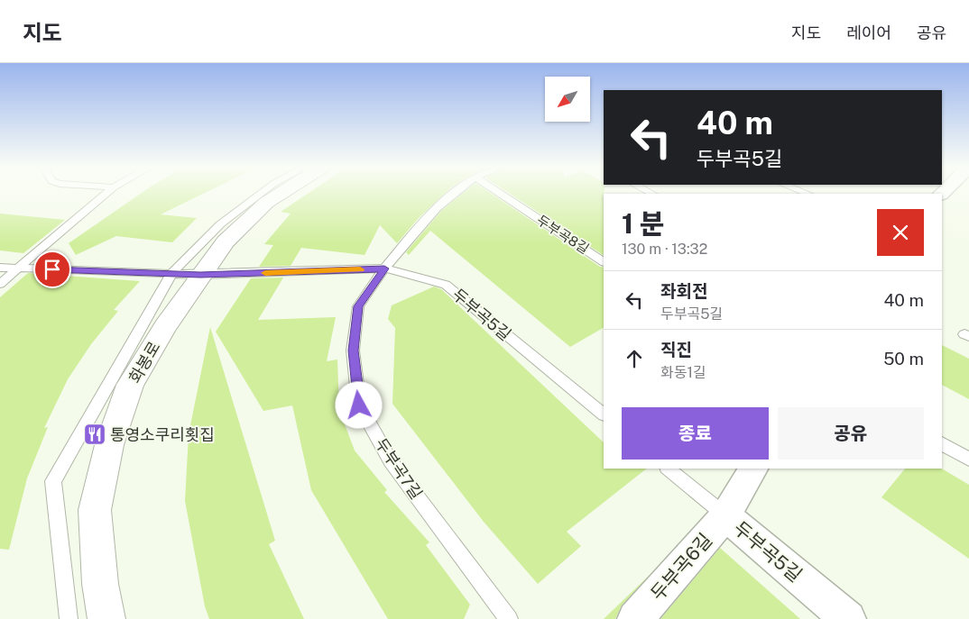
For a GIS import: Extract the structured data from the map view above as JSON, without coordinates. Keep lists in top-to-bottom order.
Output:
{
  "streets": {
    "street": ["두부곡5길", "화봉로", "두부곡6길"],
    "lane": ["두부곡8길", "두부곡7길"]
  },
  "crossings": [
    ["두부곡5길", "화봉로"],
    ["두부곡5길", "두부곡7길"],
    ["두부곡5길", "두부곡6길"]
  ],
  "places": {
    "restaurant": ["통영소쿠리횟집"]
  },
  "north": "bottom left",
  "page": {
    "header": "지도",
    "nav": ["지도", "레이어", "공유"],
    "turn": ["40 m", "두부곡5길"],
    "heading": ["1 분", "130 m · 13:32"],
    "list": [
      {
        "name": "좌회전",
        "note": "두부곡5길",
        "value": "40 m"
      },
      {
        "name": "직진",
        "note": "화동1길",
        "value": "50 m"
      }
    ],
    "buttons": ["종료", "공유"]
  }
}
